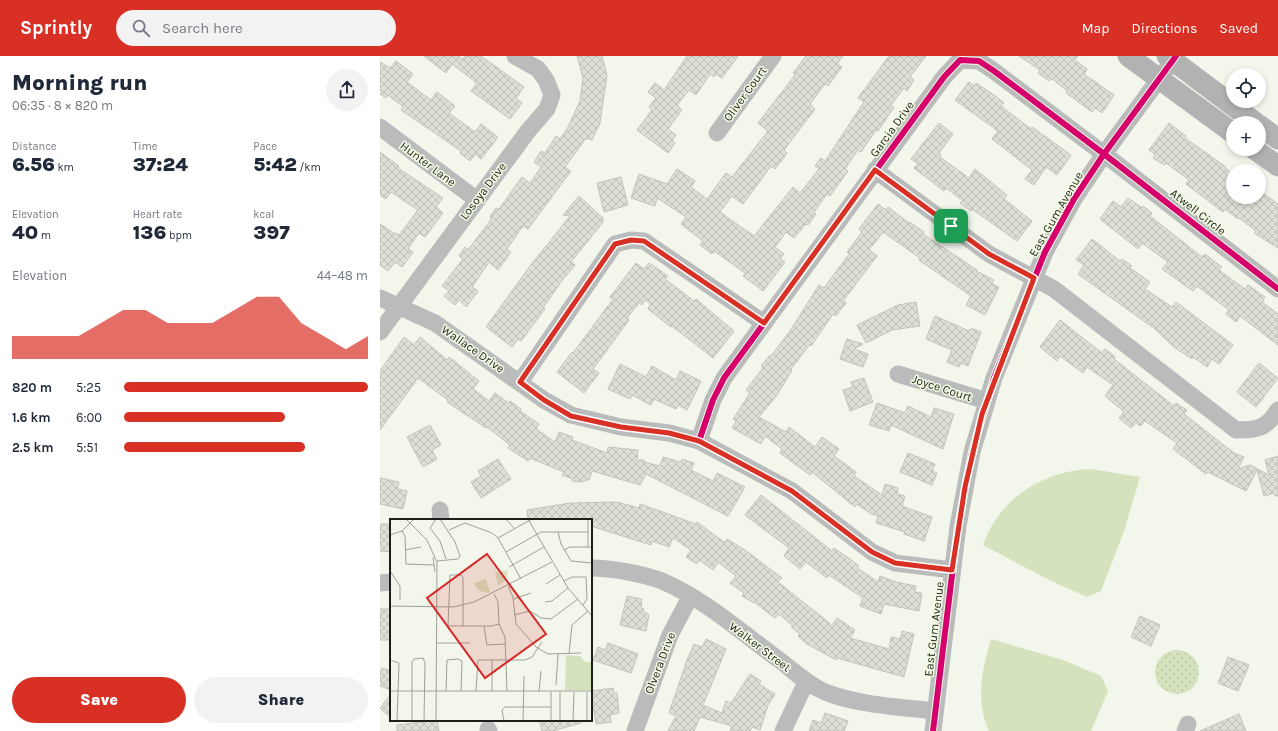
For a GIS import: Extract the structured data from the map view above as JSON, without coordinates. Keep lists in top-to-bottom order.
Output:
{
  "streets": {
    "street": [
      "Oliver Court",
      "Garcia Drive",
      "Hunter Lane",
      "Losoya Drive",
      "Atwell Circle",
      "East Gum Avenue",
      "Wallace Drive",
      "Joyce Court",
      "Walker Street",
      "Olvera Drive"
    ]
  },
  "crossings": [
    ["Garcia Drive", "Atwell Circle"],
    ["Garcia Drive", "East Gum Avenue"],
    ["Garcia Drive", "Wallace Drive"],
    ["Hunter Lane", "Losoya Drive"],
    ["Losoya Drive", "Wallace Drive"],
    ["Atwell Circle", "East Gum Avenue"],
    ["East Gum Avenue", "Wallace Drive"],
    ["East Gum Avenue", "Joyce Court"],
    ["East Gum Avenue", "Walker Street"],
    ["Walker Street", "Olvera Drive"]
  ],
  "page": {
    "header": "Sprintly",
    "search": "Search here",
    "nav": ["Map", "Directions", "Saved"],
    "heading": ["Morning run", "06:35 · 8 × 820 m"],
    "map_buttons": ["+", "−"],
    "stats": [
      ["Distance", "6.56 km"],
      ["Time", "37:24"],
      ["Pace", "5:42 /km"],
      ["Elevation", "40 m"],
      ["Heart rate", "136 bpm"],
      ["kcal", "397"]
    ],
    "chart": ["Elevation", "44–48 m"],
    "list": [
      {
        "name": "820 m",
        "note": "5:25"
      },
      {
        "name": "1.6 km",
        "note": "6:00"
      },
      {
        "name": "2.5 km",
        "note": "5:51"
      }
    ],
    "buttons": ["Save", "Share"]
  }
}
